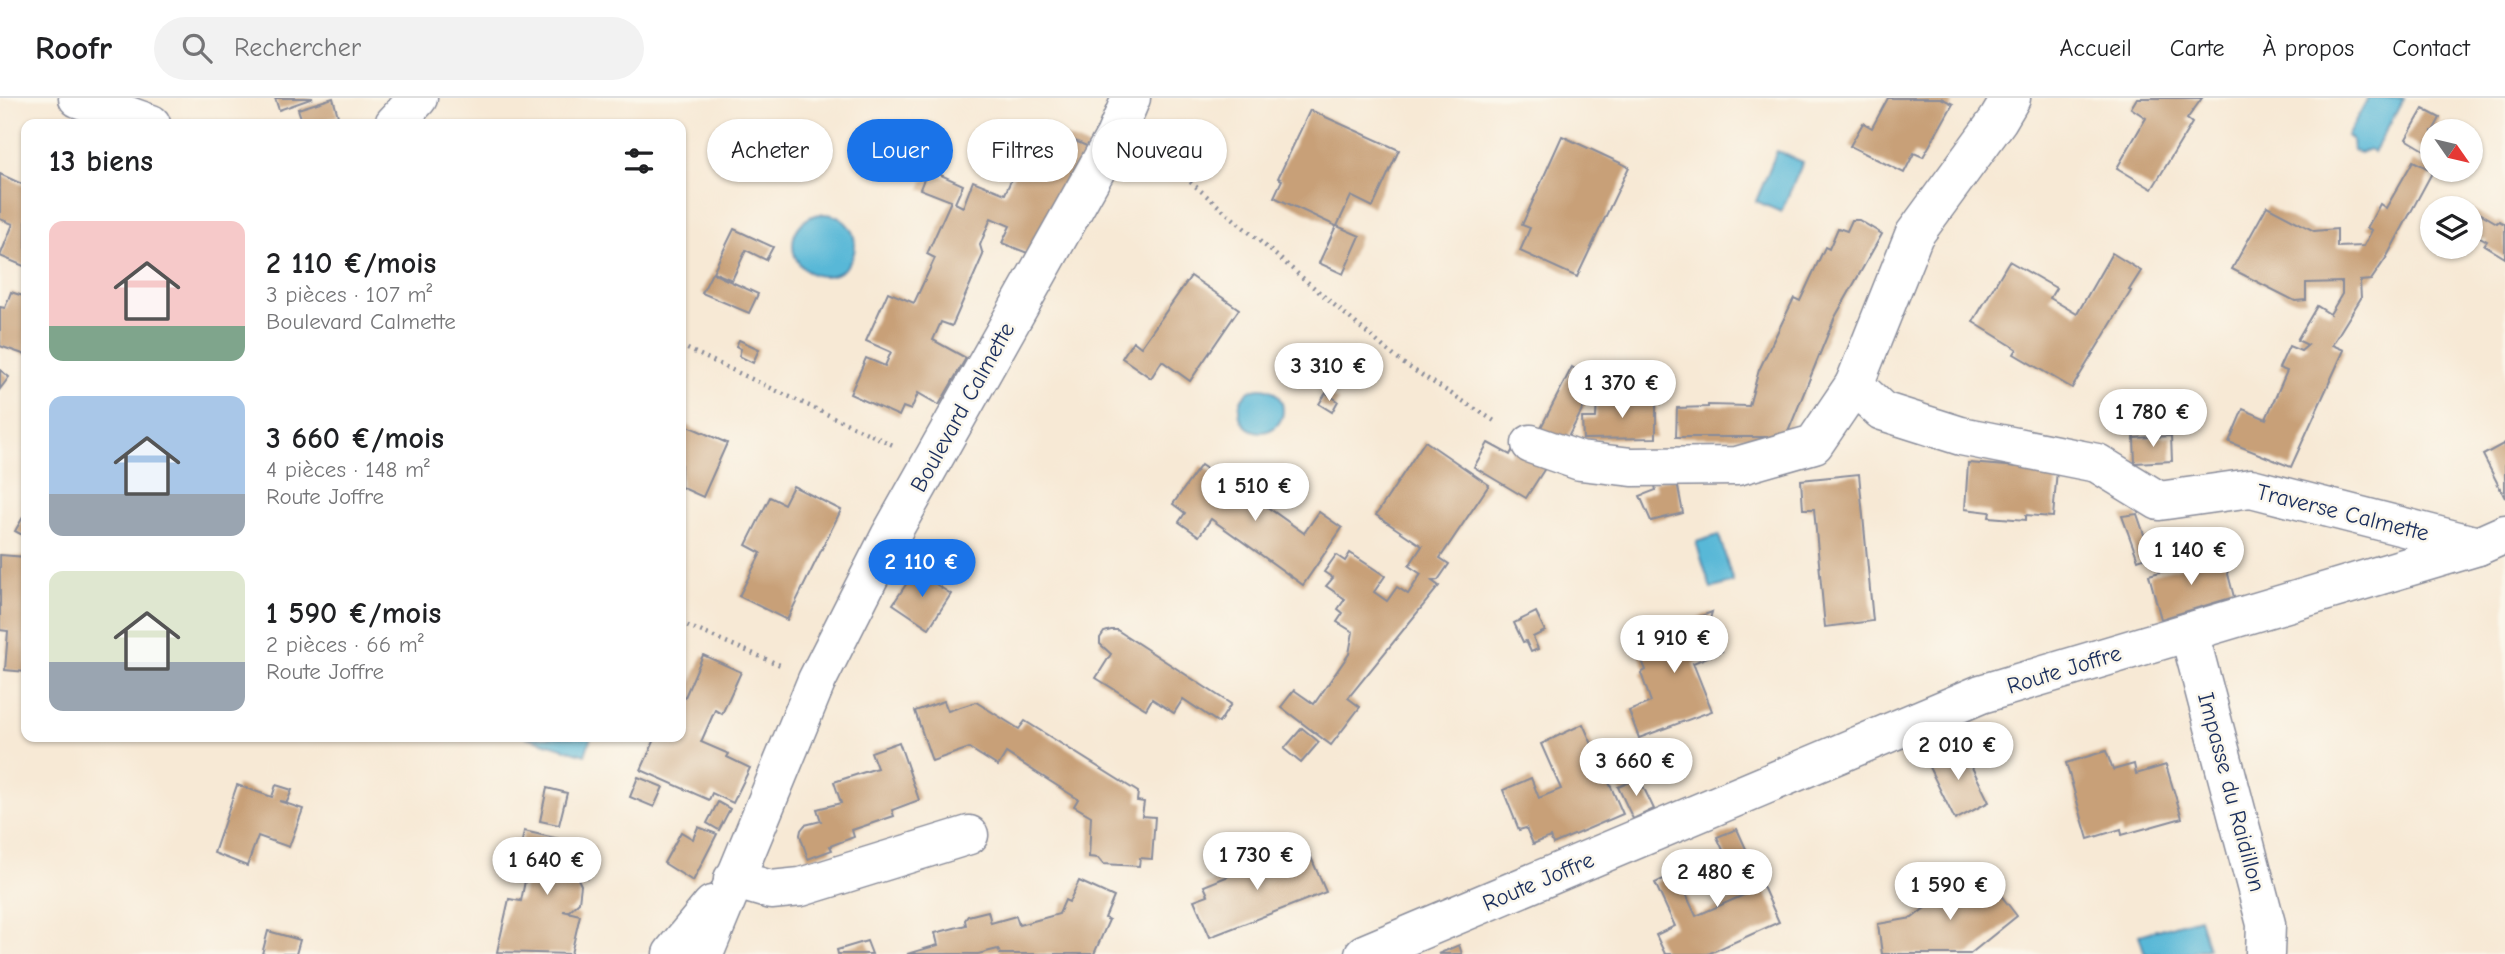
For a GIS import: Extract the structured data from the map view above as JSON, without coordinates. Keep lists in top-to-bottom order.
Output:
{
  "streets": {
    "street": [
      "Boulevard Calmette",
      "Traverse Calmette",
      "Route Joffre",
      "Impasse du Raidillon"
    ]
  },
  "crossings": [
    ["Traverse Calmette", "Route Joffre"],
    ["Route Joffre", "Impasse du Raidillon"]
  ],
  "north": "bottom right",
  "page": {
    "header": "Roofr",
    "search": "Rechercher",
    "nav": [
      "Accueil",
      "Carte",
      "À propos",
      "Contact"
    ],
    "chip": [
      "Acheter",
      "Louer",
      "Filtres",
      "Nouveau"
    ],
    "heading": "13 biens",
    "list": [
      {
        "name": "2 110 €/mois",
        "note": "3 pièces · 107 m² · Boulevard Calmette"
      },
      {
        "name": "3 660 €/mois",
        "note": "4 pièces · 148 m² · Route Joffre"
      },
      {
        "name": "1 590 €/mois",
        "note": "2 pièces · 66 m² · Route Joffre"
      }
    ],
    "price": [
      "3 310 €",
      "1 370 €",
      "1 780 €",
      "1 510 €",
      "1 140 €",
      "2 110 €",
      "1 910 €",
      "2 010 €",
      "3 660 €",
      "1 730 €",
      "1 640 €",
      "2 480 €",
      "1 590 €"
    ]
  }
}
